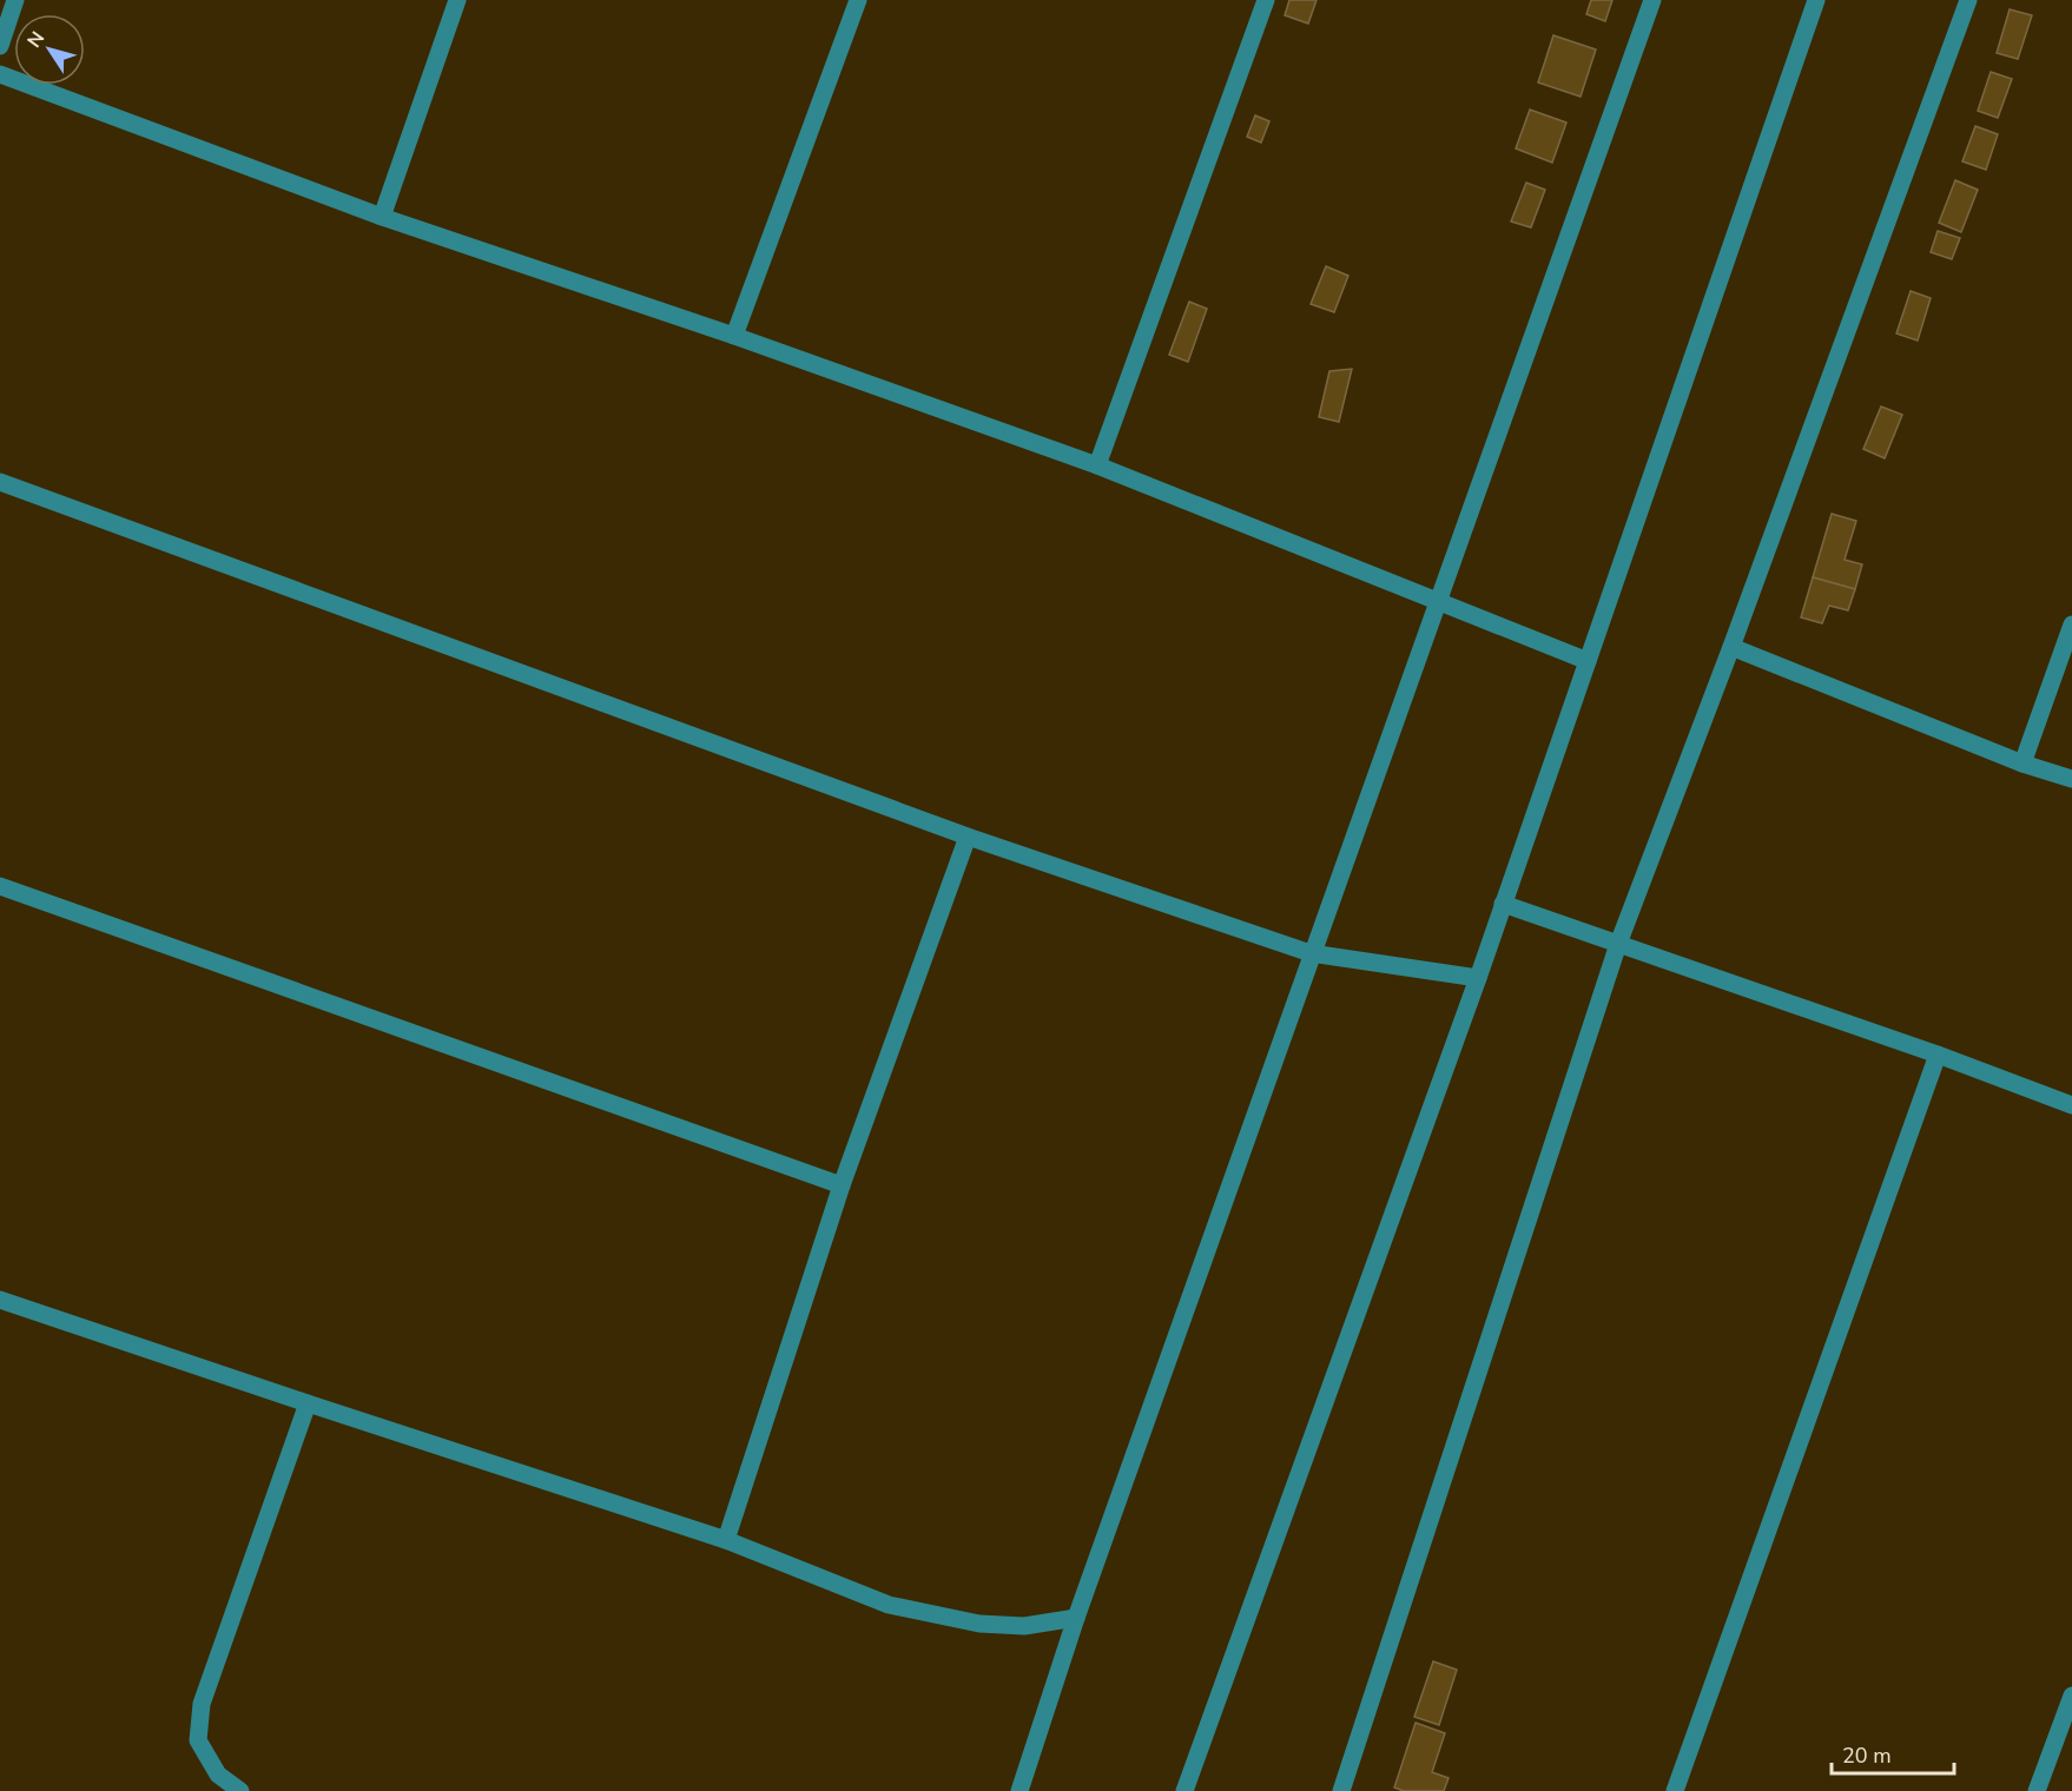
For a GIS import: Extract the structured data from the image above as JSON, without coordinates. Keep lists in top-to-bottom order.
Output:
{
  "scale_bar": "20 m",
  "north": "top left"
}
